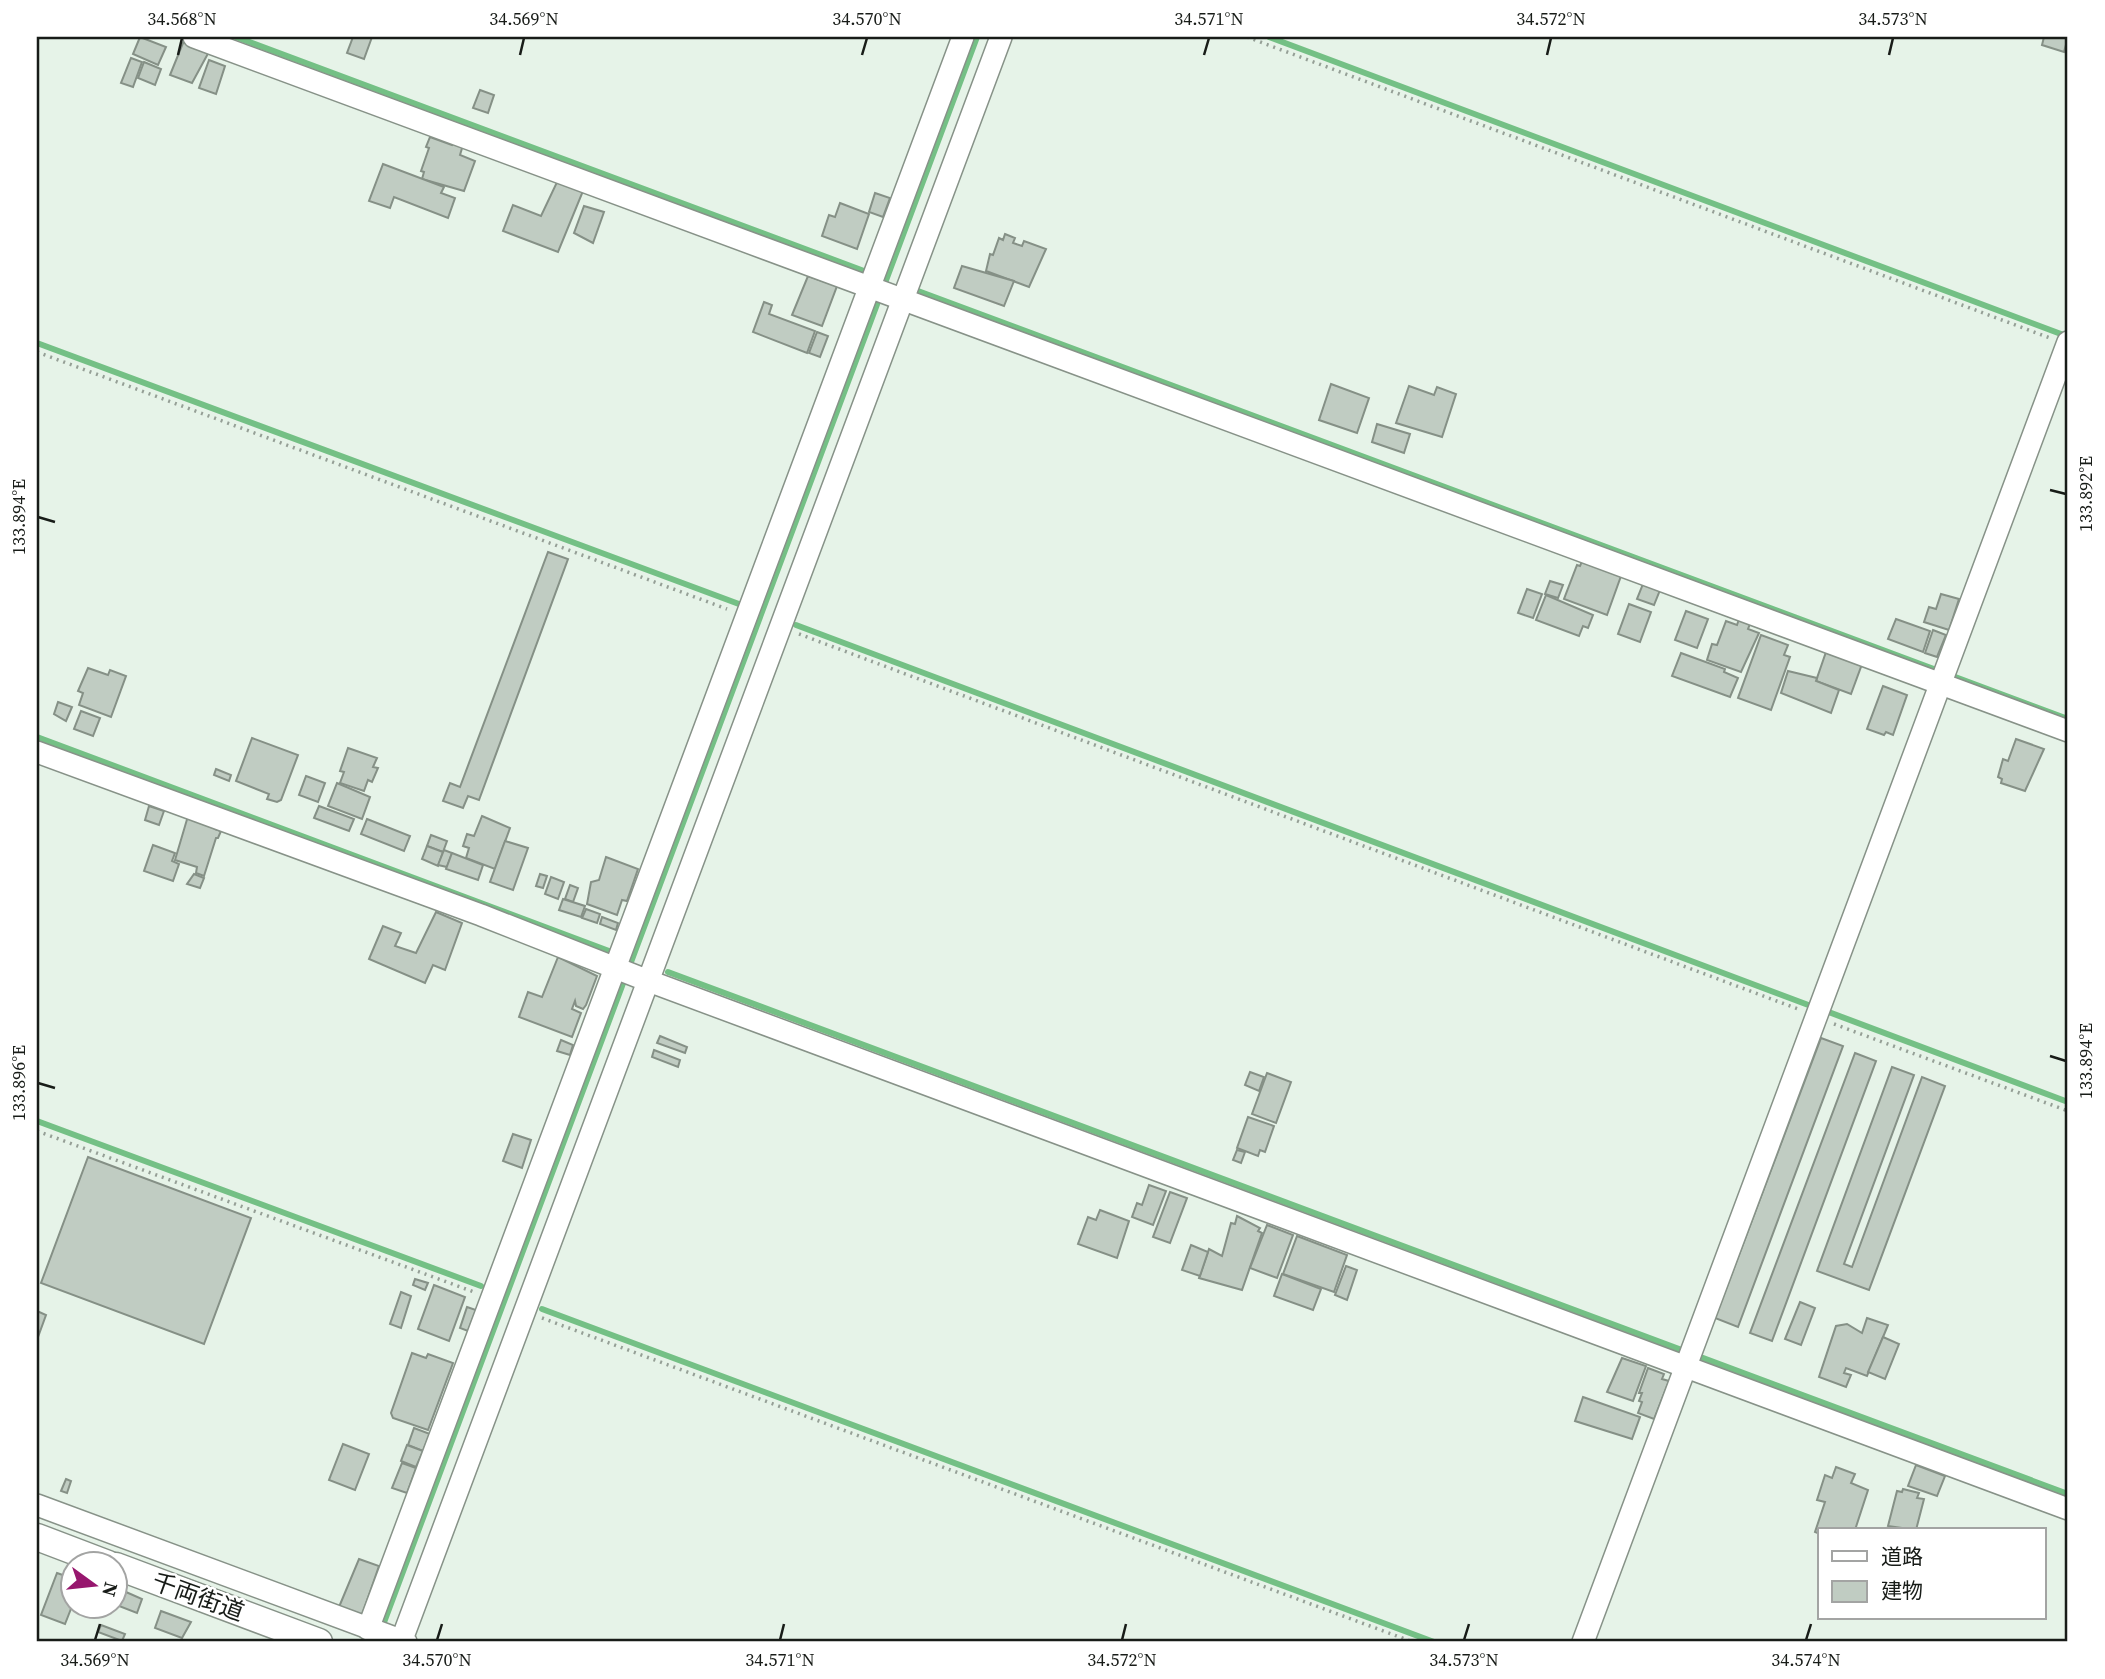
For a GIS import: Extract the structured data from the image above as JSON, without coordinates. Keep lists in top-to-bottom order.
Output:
{
  "streets": {
    "street": ["千両街道"]
  },
  "legend": ["道路", "建物"],
  "north": "right",
  "coordinates": [
    "34.568°N",
    "34.569°N",
    "34.570°N",
    "34.571°N",
    "34.572°N",
    "34.573°N",
    "133.892°E",
    "133.894°E",
    "133.896°E",
    "34.574°N"
  ]
}
